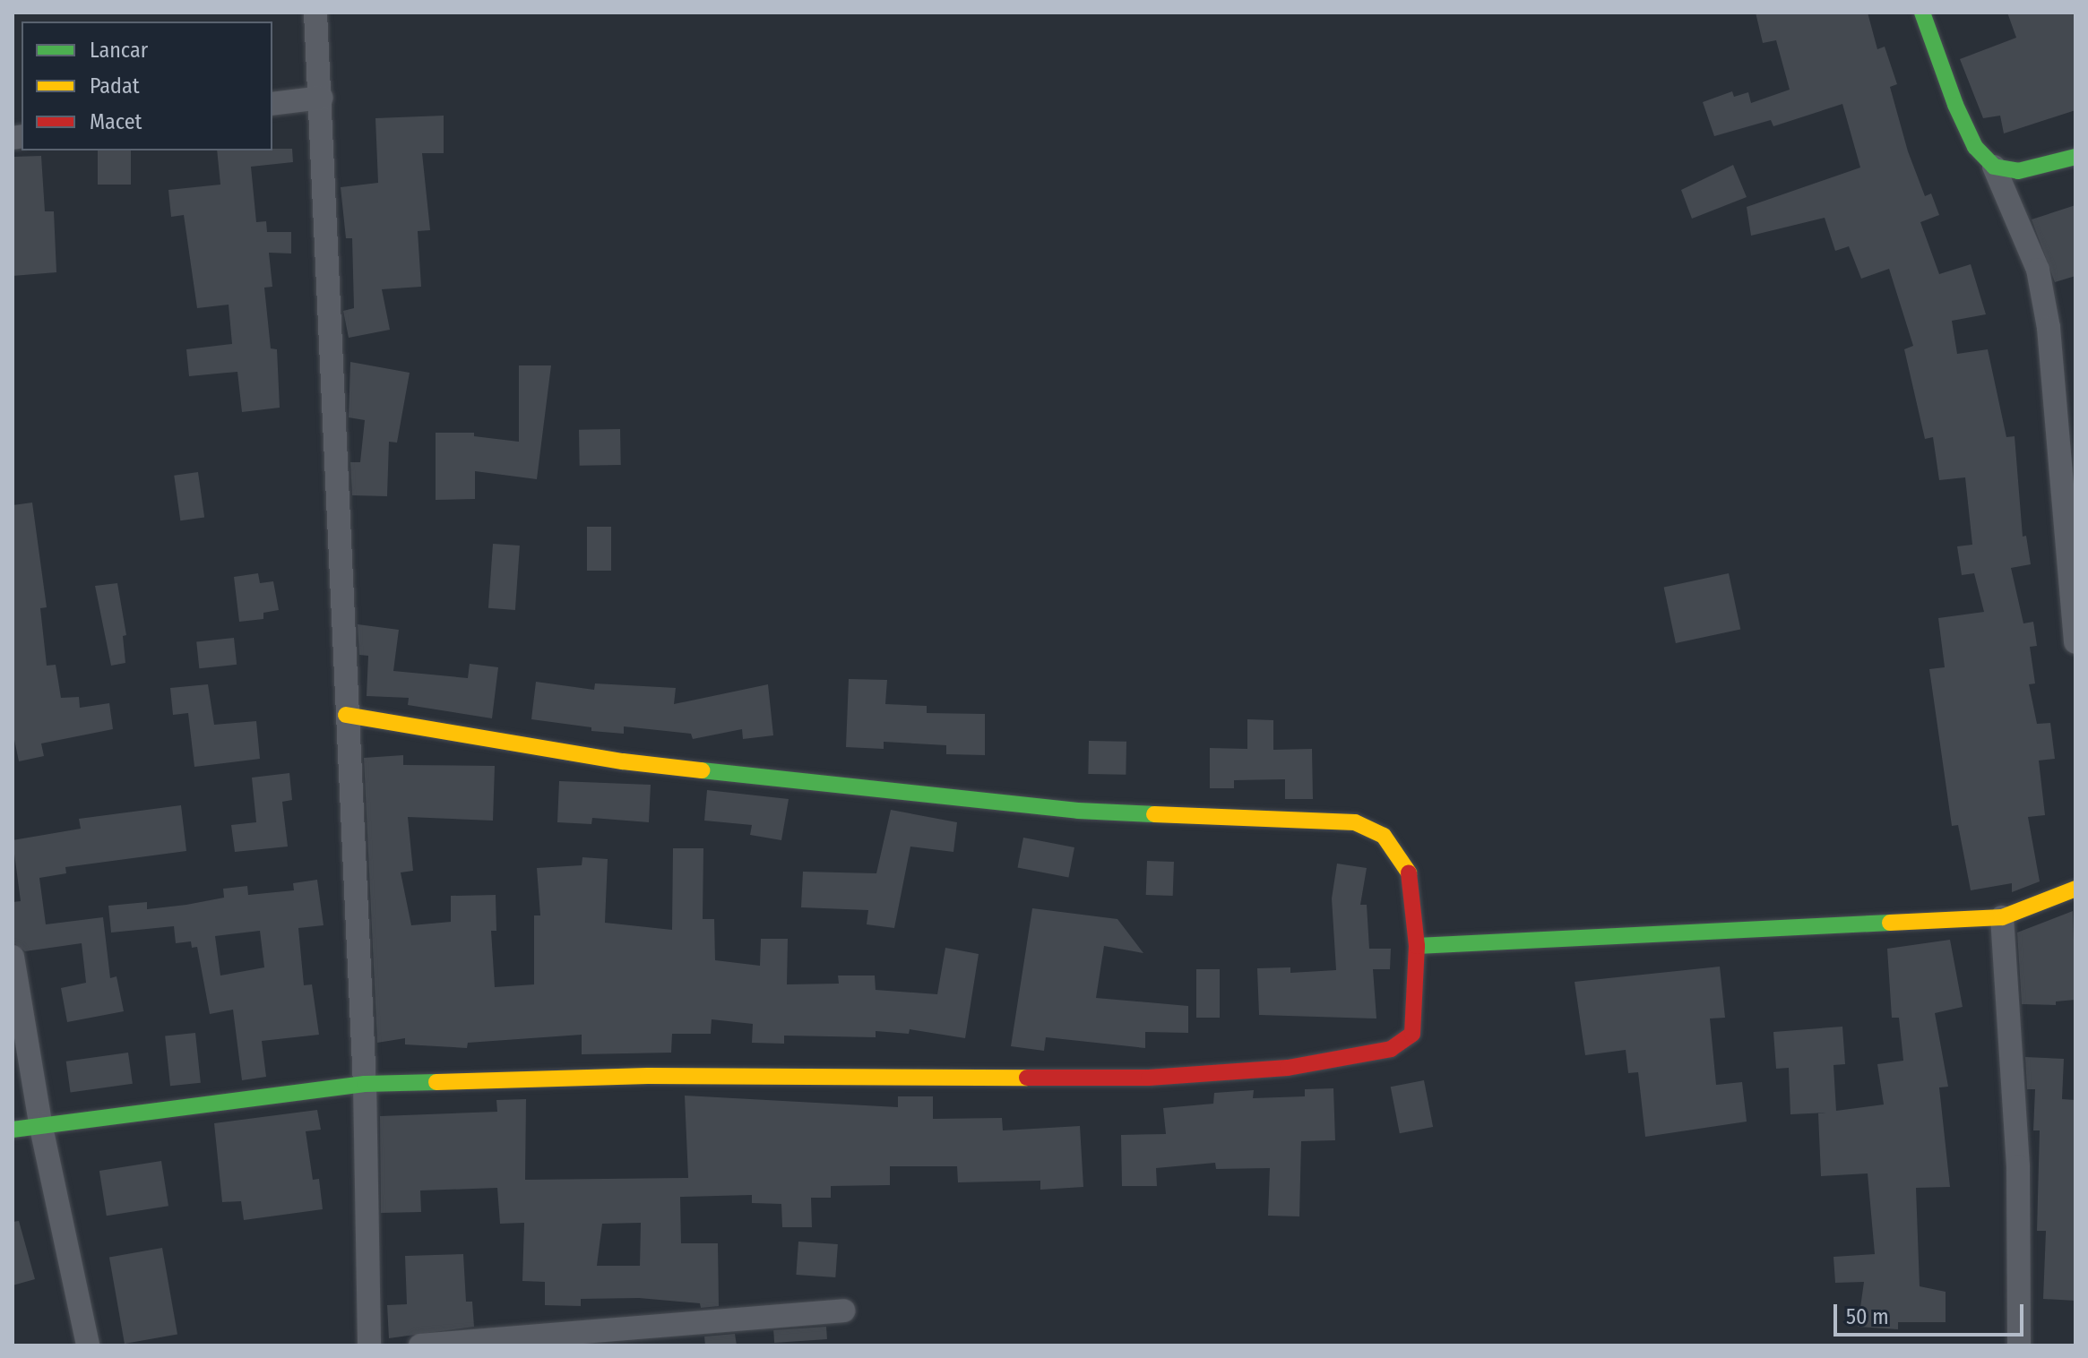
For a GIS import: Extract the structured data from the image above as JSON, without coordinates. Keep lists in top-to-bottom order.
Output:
{
  "legend": ["Lancar", "Padat", "Macet"],
  "scale_bar": "50 m"
}
